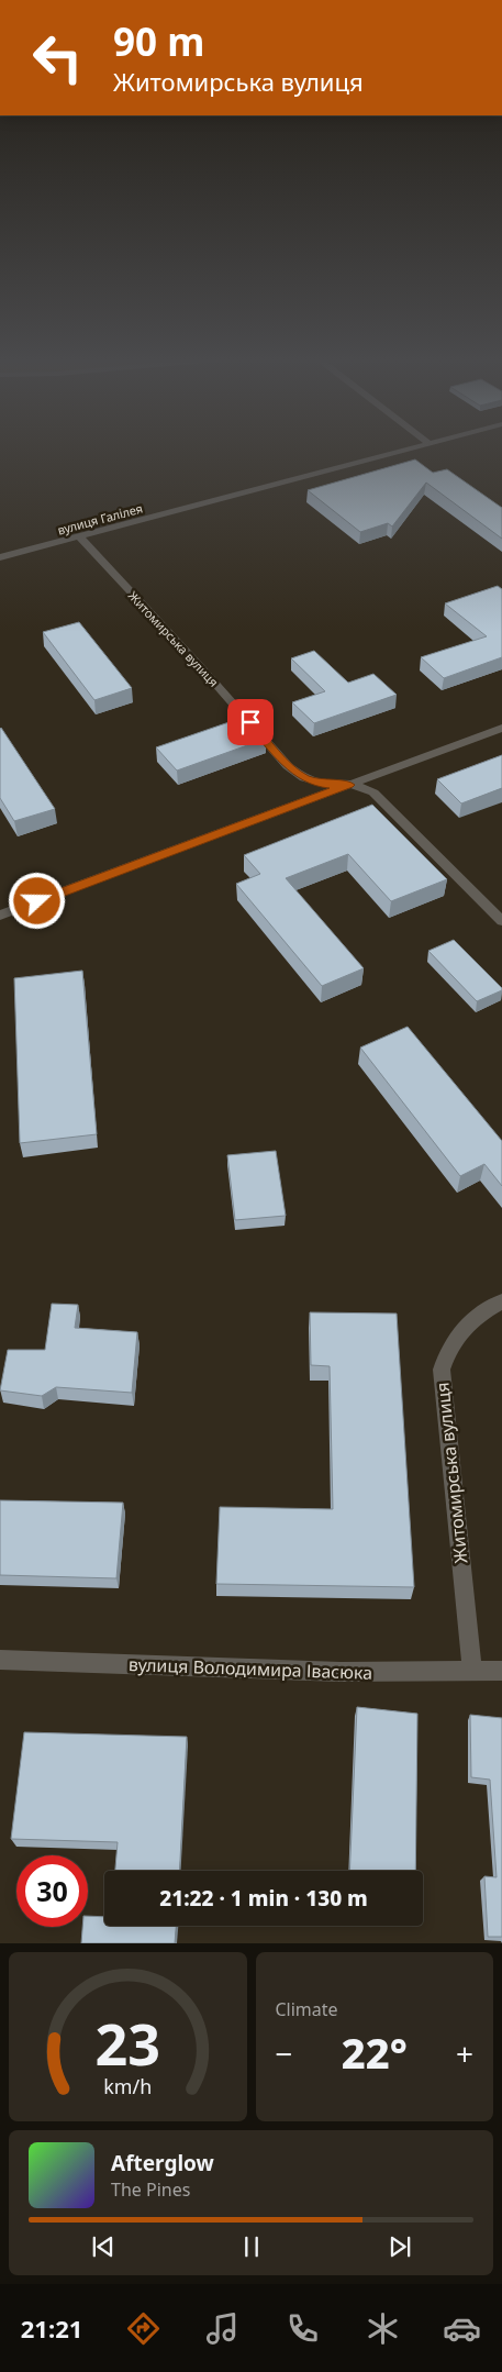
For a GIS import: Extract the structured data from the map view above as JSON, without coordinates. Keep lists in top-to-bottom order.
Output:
{
  "streets": {
    "street": ["вулиця Галілея", "Житомирська вулиця", "вулиця Володимира Івасюка"]
  },
  "crossings": [
    ["вулиця Галілея", "Житомирська вулиця"],
    ["Житомирська вулиця", "вулиця Володимира Івасюка"]
  ],
  "page": {
    "turn": ["90 m", "Житомирська вулиця"],
    "limit": "30",
    "trip": "21:22 · 1 min · 130 m",
    "tile": "Climate",
    "heat": ["−", "22°", "+"],
    "song": ["Afterglow", "The Pines"],
    "tabs": "21:21",
    "gauge": ["23", "km/h"]
  }
}
